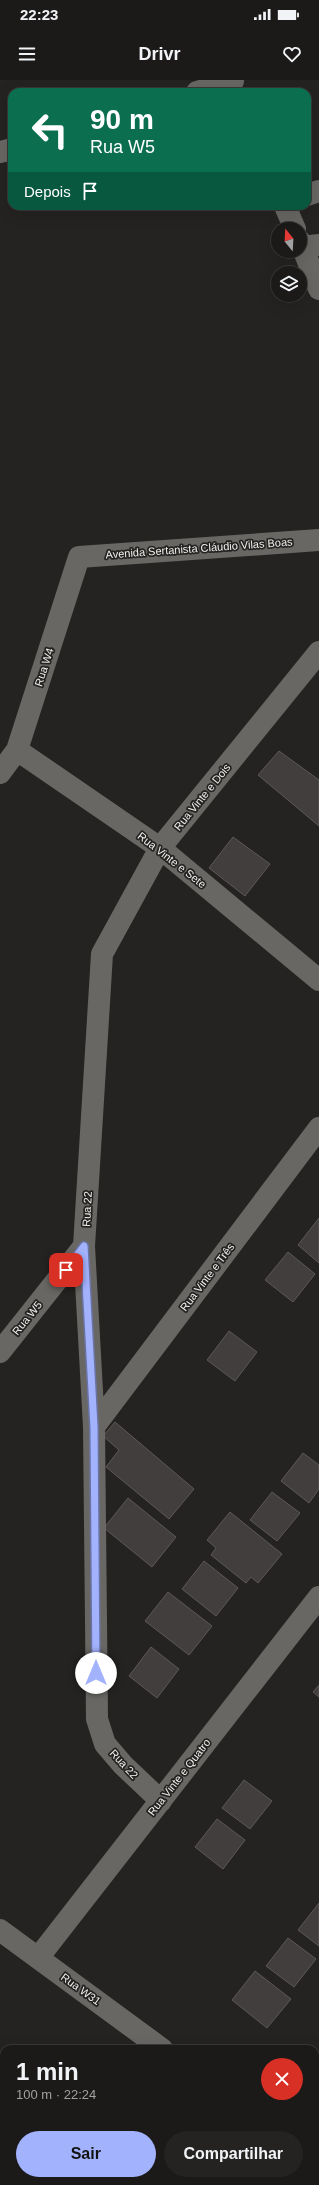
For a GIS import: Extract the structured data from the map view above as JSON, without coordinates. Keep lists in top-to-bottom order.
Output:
{
  "streets": {
    "street": [
      "Avenida Sertanista Cláudio Vilas Boas",
      "Rua W4",
      "Rua Vinte e Dois",
      "Rua Vinte e Sete",
      "Rua 22",
      "Rua Vinte e Três",
      "Rua W5",
      "Rua Vinte e Quatro",
      "Rua W31"
    ]
  },
  "crossings": [
    ["Avenida Sertanista Cláudio Vilas Boas", "Rua W4"],
    ["Rua W4", "Rua Vinte e Sete"],
    ["Rua Vinte e Dois", "Rua Vinte e Sete"],
    ["Rua Vinte e Dois", "Rua 22"],
    ["Rua 22", "Rua Vinte e Três"],
    ["Rua 22", "Rua W5"],
    ["Rua 22", "Rua Vinte e Quatro"],
    ["Rua Vinte e Quatro", "Rua W31"]
  ],
  "north": "top",
  "page": {
    "status": "22:23",
    "header": "Drivr",
    "turn": ["90 m", "Rua W5"],
    "then": "Depois",
    "heading": ["1 min", "100 m · 22:24"],
    "buttons": ["Sair", "Compartilhar"]
  }
}
